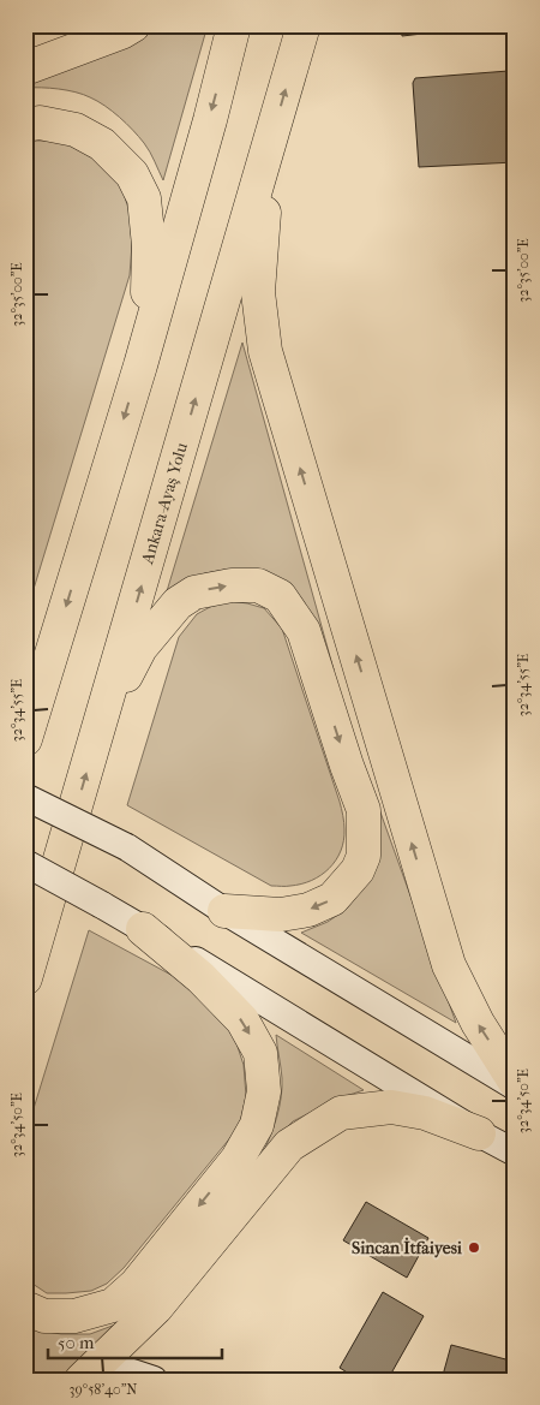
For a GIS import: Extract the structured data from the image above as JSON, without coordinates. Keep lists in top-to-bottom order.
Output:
{
  "streets": {
    "highway": ["Ankara-Ayaş Yolu"]
  },
  "places": ["Sincan İtfaiyesi"],
  "scale_bar": "50 m",
  "coordinates": [
    "32°35'00\"E",
    "32°34'55\"E",
    "32°34'50\"E",
    "39°58'40\"N"
  ]
}
